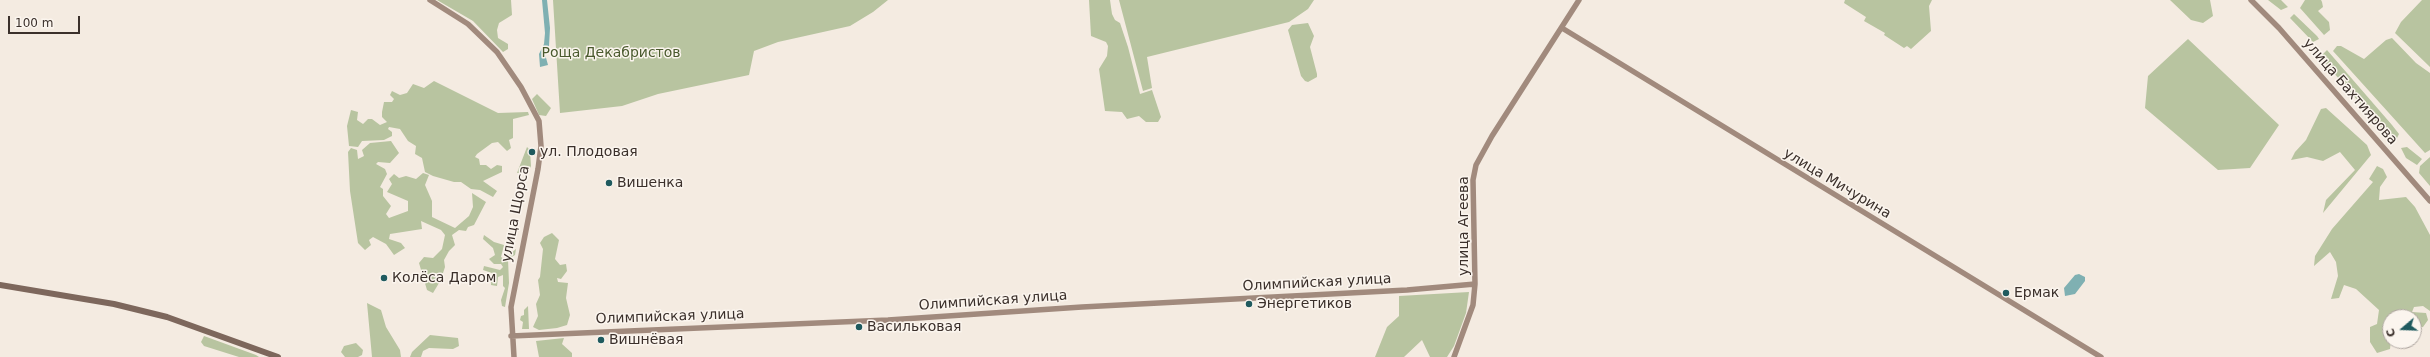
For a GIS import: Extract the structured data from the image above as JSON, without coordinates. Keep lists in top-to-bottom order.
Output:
{
  "streets": {
    "street": [
      "улица Бахтиярова",
      "улица Мичурина",
      "улица Щорса",
      "улица Агеева",
      "Олимпийская улица"
    ]
  },
  "crossings": [
    ["улица Мичурина", "улица Агеева"],
    ["улица Щорса", "Олимпийская улица"],
    ["улица Агеева", "Олимпийская улица"]
  ],
  "parks": ["Роща Декабристов"],
  "places": [
    "ул. Плодовая",
    "Вишенка",
    "Колёса Даром",
    "Ермак",
    "Энергетиков",
    "Васильковая",
    "Вишнёвая"
  ],
  "scale_bar": "100 m",
  "north": "left"
}
